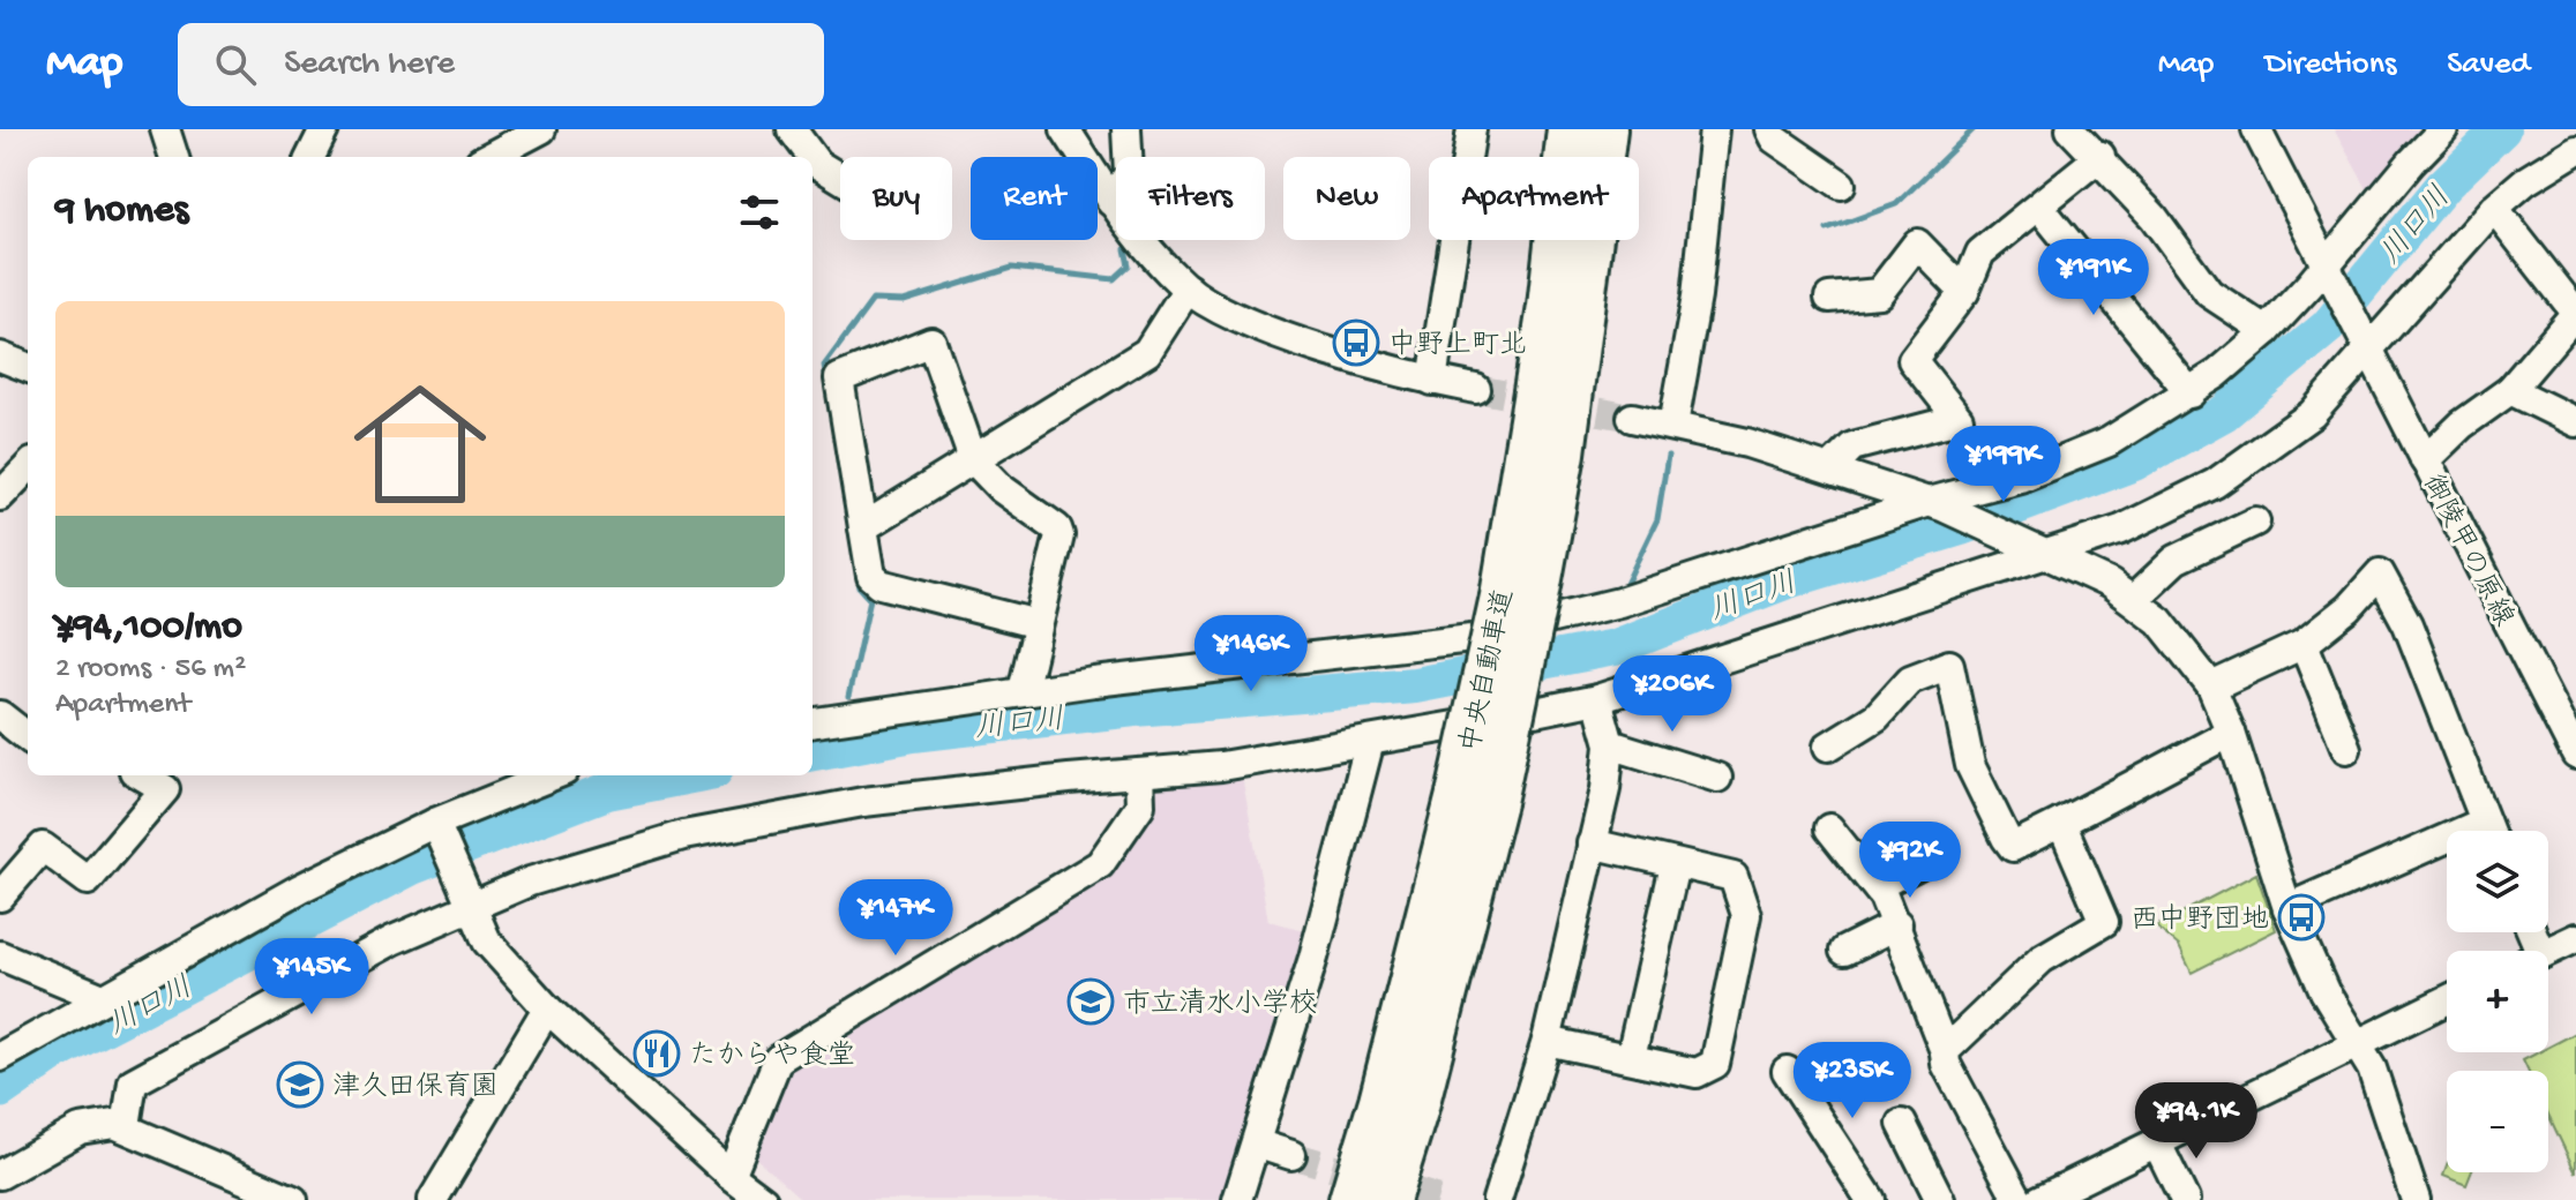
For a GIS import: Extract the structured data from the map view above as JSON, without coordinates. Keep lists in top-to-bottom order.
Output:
{
  "streets": {
    "highway": ["中央自動車道"],
    "street": ["御陵甲の原線"]
  },
  "water": ["川口川"],
  "places": {
    "bus stop": ["中野上町北", "西中野団地"],
    "school or university": ["市立清水小学校", "津久田保育園"],
    "restaurant": ["たからや食堂"]
  },
  "page": {
    "header": "Map",
    "search": "Search here",
    "nav": ["Map", "Directions", "Saved"],
    "chip": [
      "Buy",
      "Rent",
      "Filters",
      "New",
      "Apartment"
    ],
    "heading": "9 homes",
    "price": [
      "¥191K",
      "¥199K",
      "¥146K",
      "¥206K",
      "¥92K",
      "¥147K",
      "¥145K",
      "¥235K",
      "¥94.1K"
    ],
    "list": [
      {
        "name": "¥94,100/mo",
        "note": "2 rooms · 56 m² · Apartment"
      }
    ],
    "map_buttons": ["+", "−"]
  }
}
